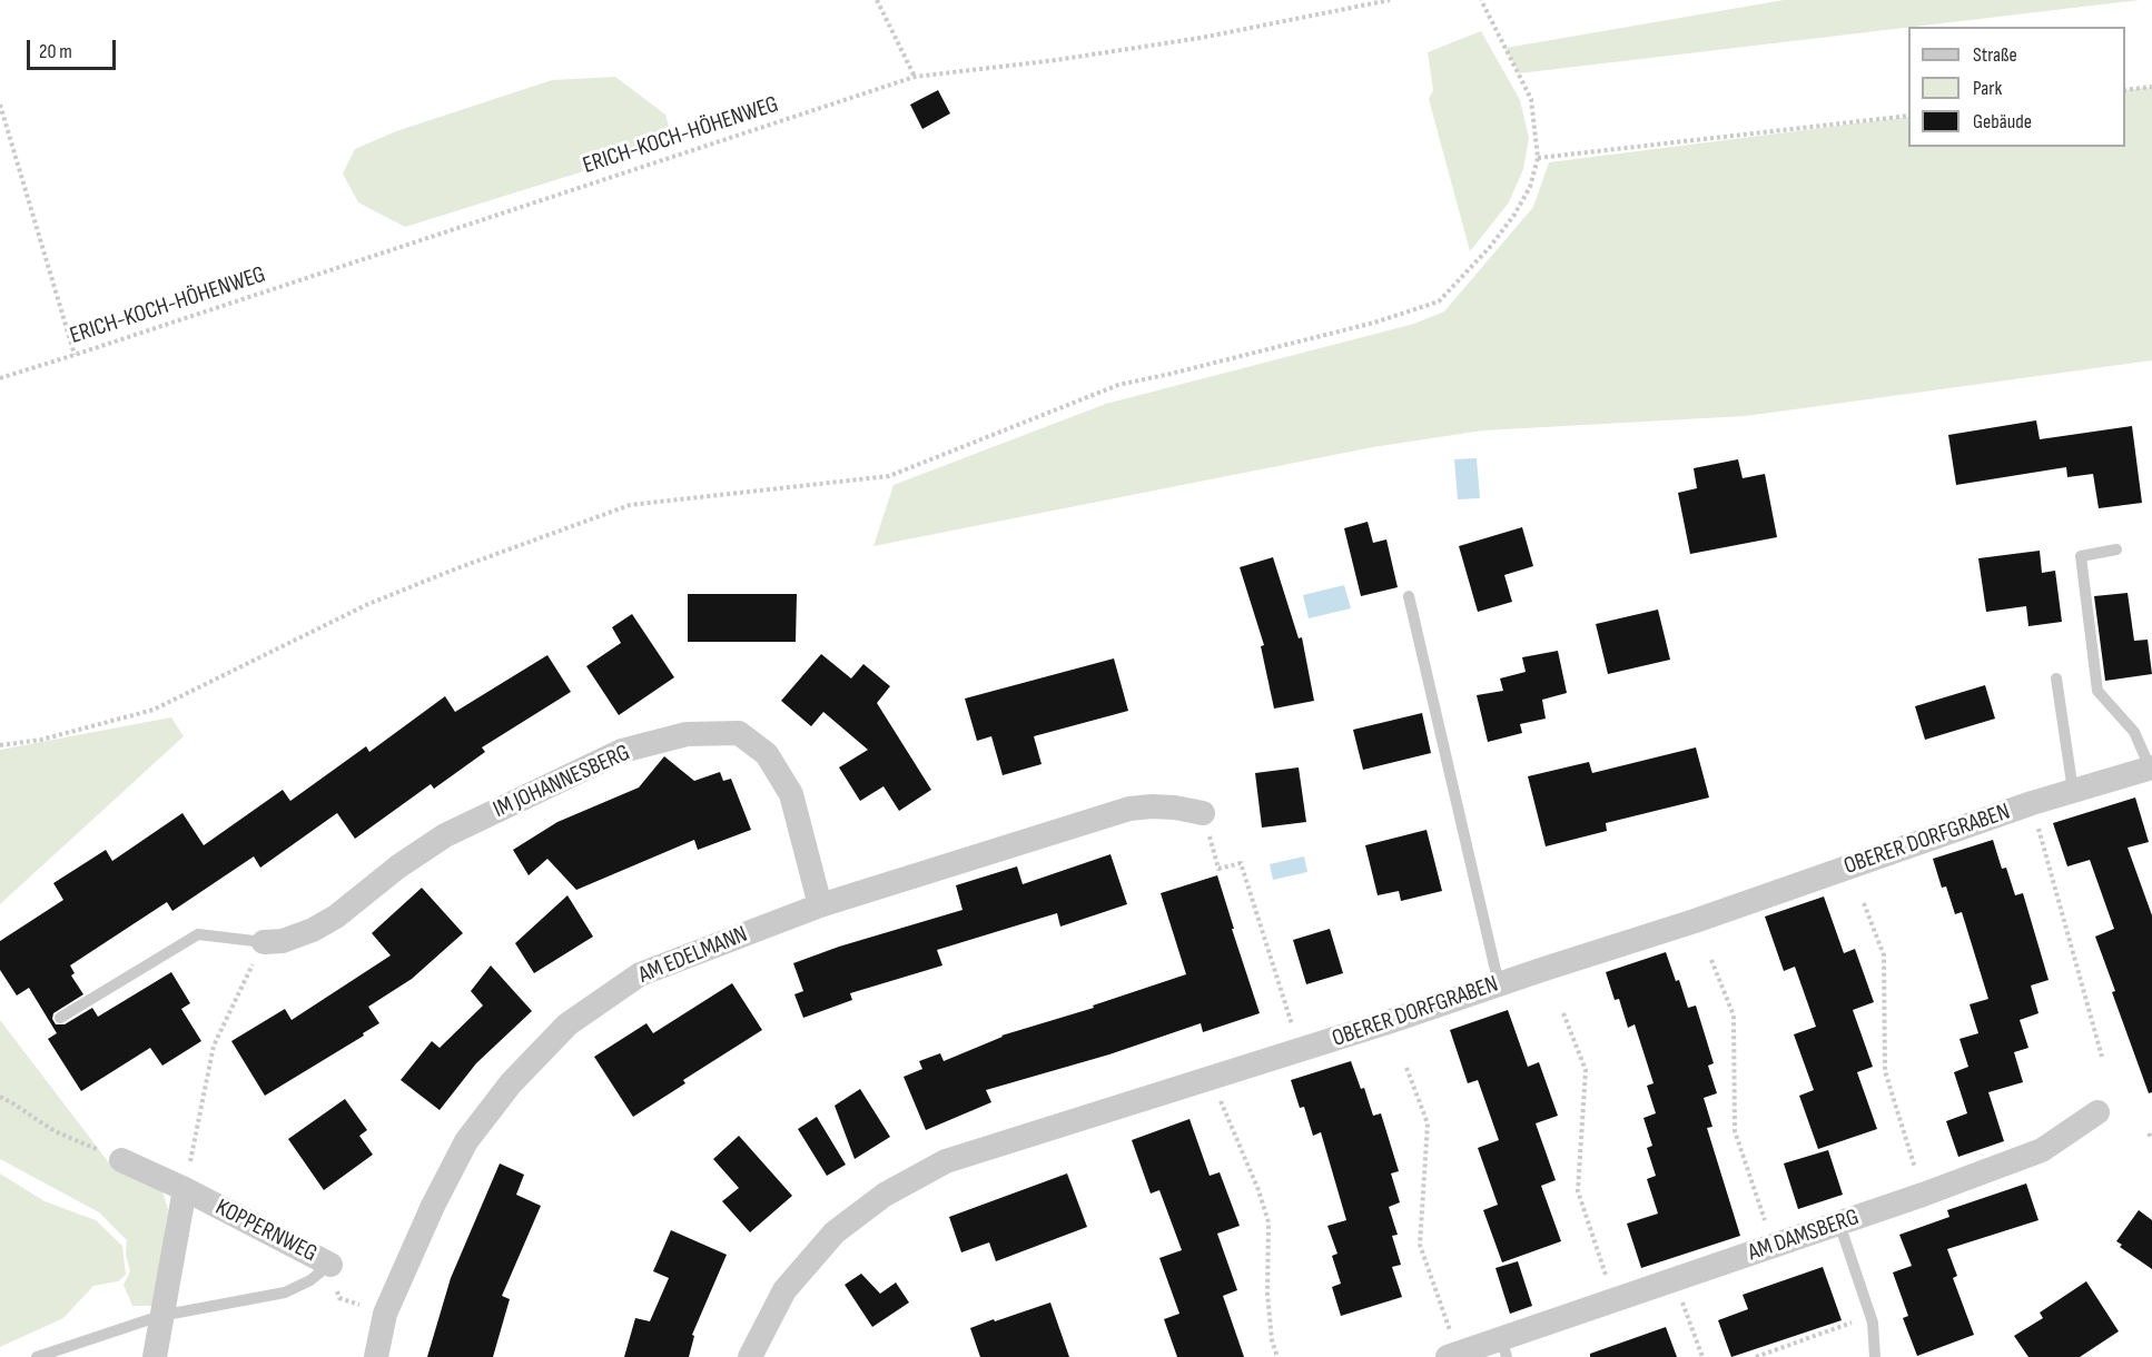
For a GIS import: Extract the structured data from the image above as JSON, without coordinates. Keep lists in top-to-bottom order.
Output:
{
  "streets": {
    "street": [
      "IM JOHANNESBERG",
      "OBERER DORFGRABEN",
      "AM EDELMANN",
      "KOPPERNWEG",
      "AM DAMSBERG"
    ],
    "path": ["ERICH-KOCH-HÖHENWEG"]
  },
  "crossings": [
    ["IM JOHANNESBERG", "AM EDELMANN"]
  ],
  "legend": ["Straße", "Park", "Gebäude"],
  "scale_bar": "20 m"
}
